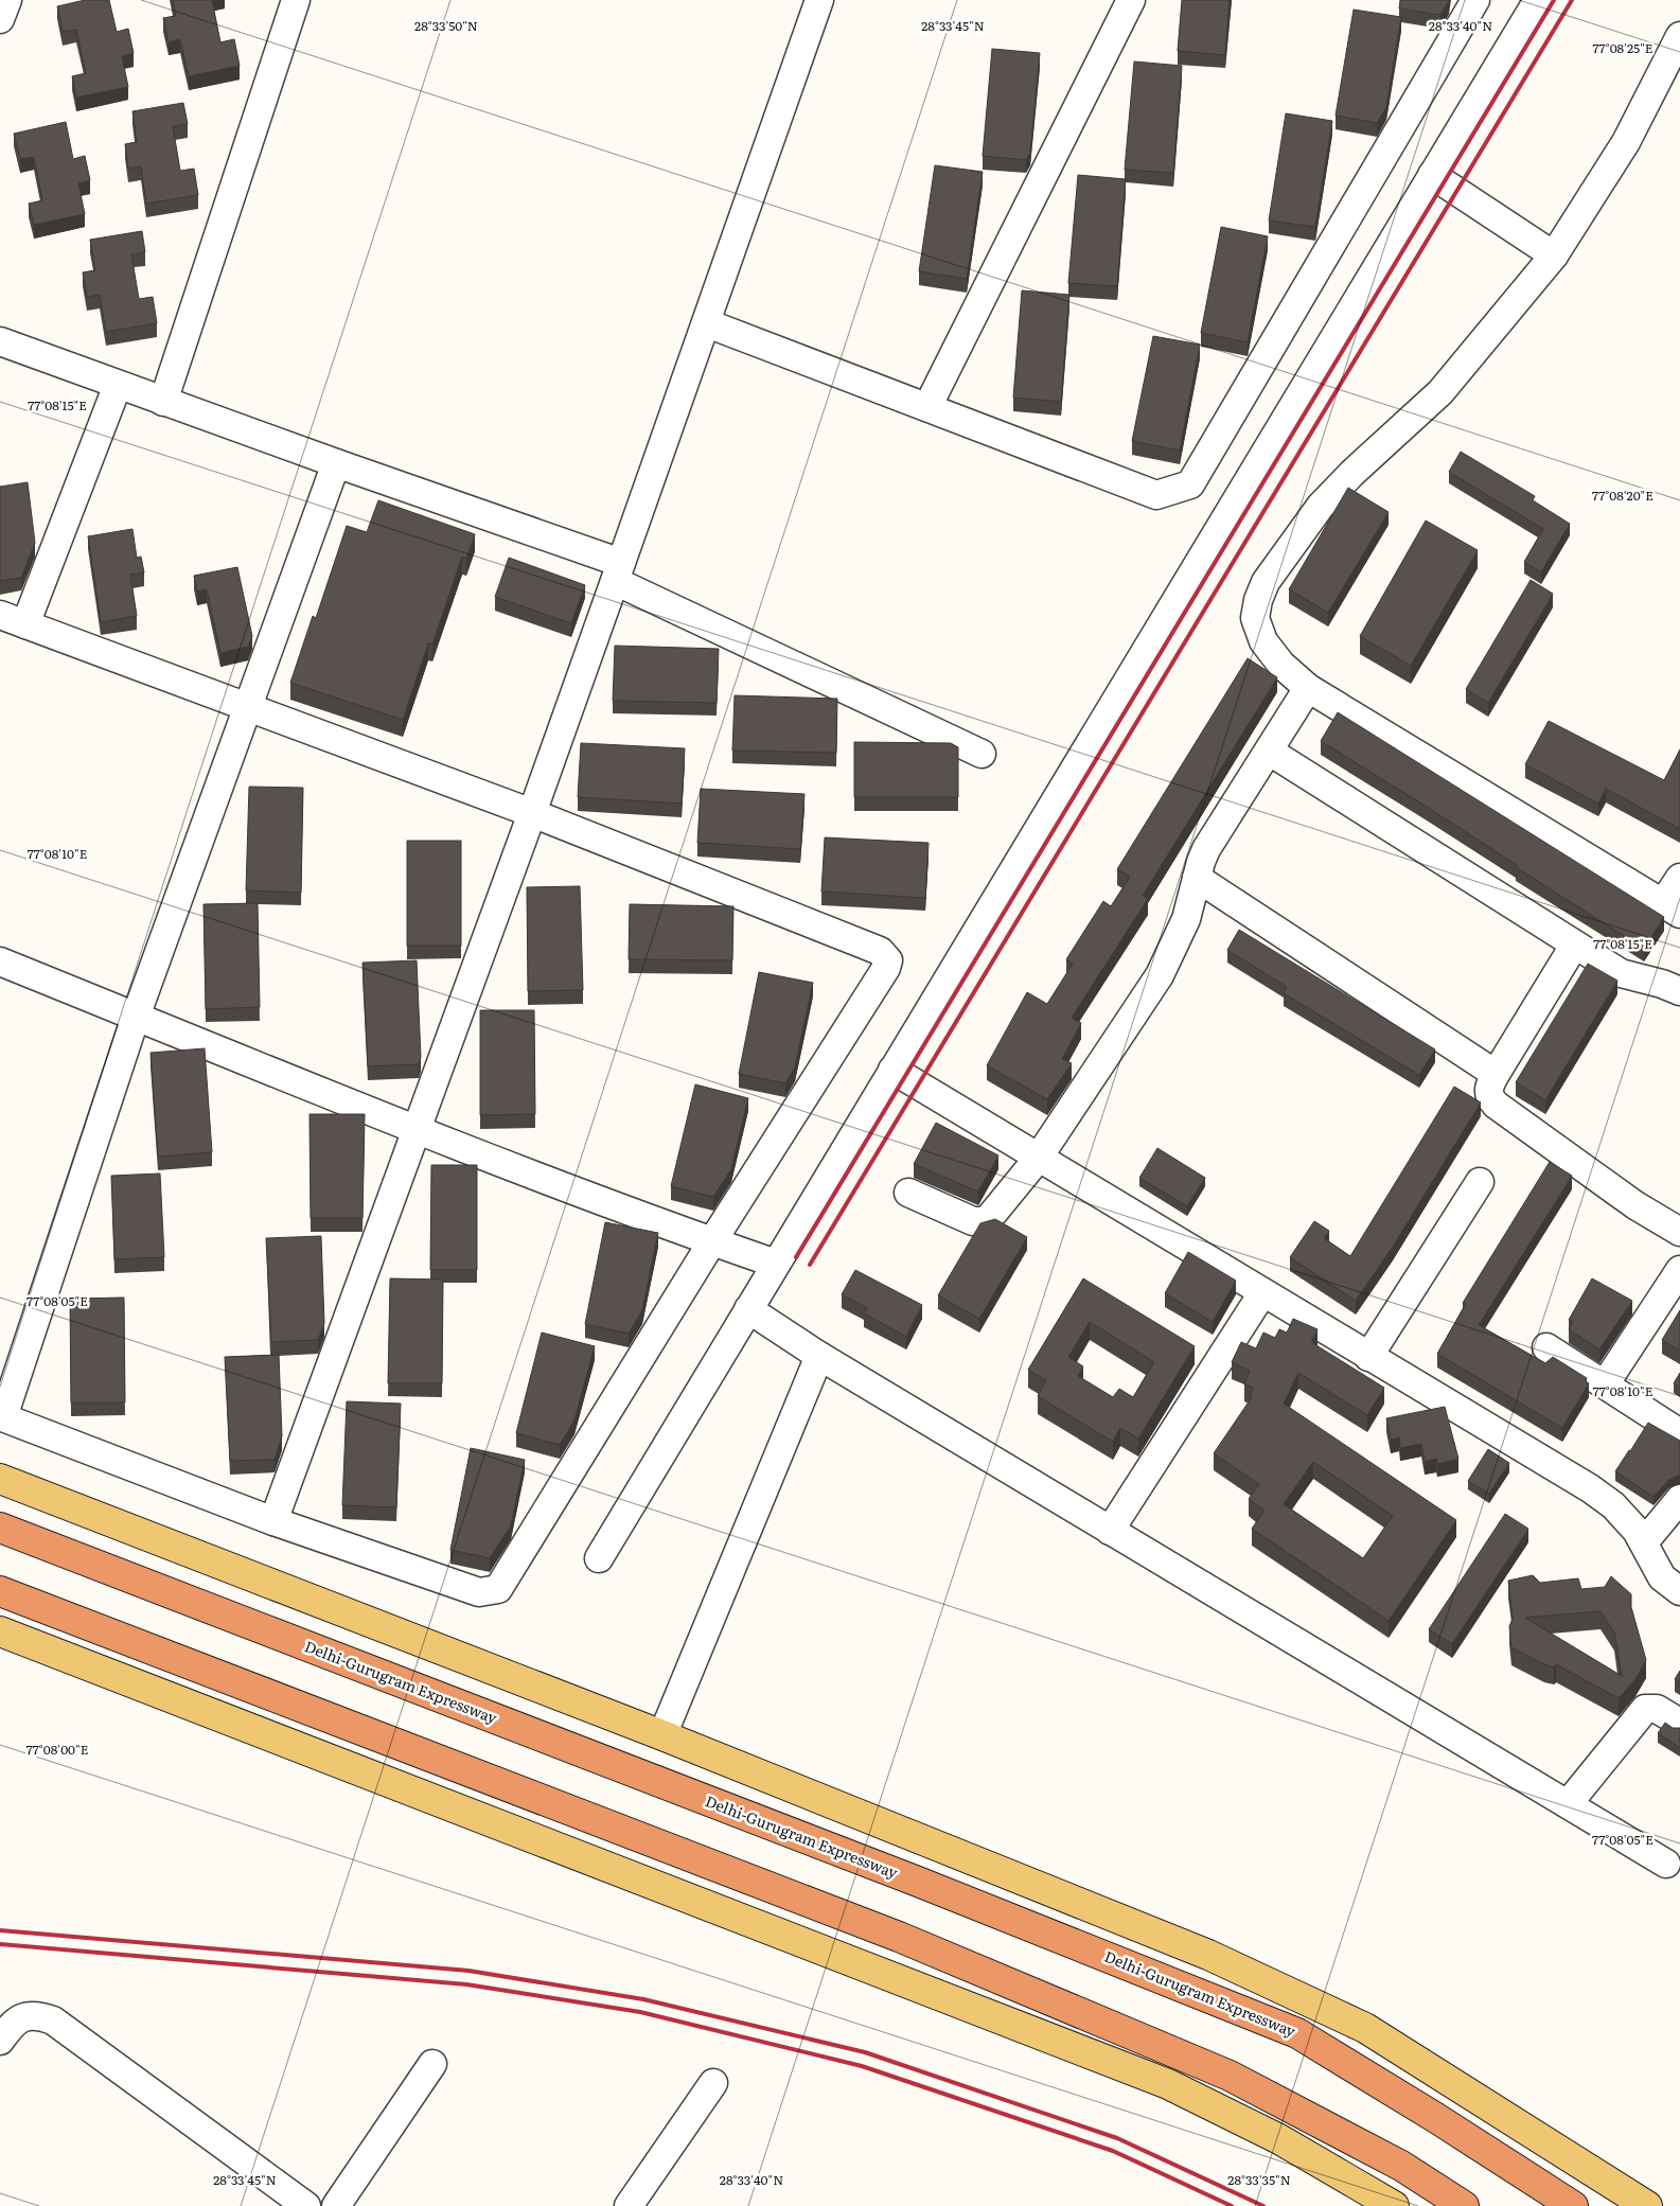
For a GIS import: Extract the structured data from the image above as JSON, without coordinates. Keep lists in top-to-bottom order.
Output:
{
  "streets": {
    "highway": ["Delhi-Gurugram Expressway"]
  },
  "coordinates": [
    "28°33'50\"N",
    "28°33'45\"N",
    "28°33'40\"N",
    "77°08'25\"E",
    "77°08'15\"E",
    "77°08'20\"E",
    "77°08'10\"E",
    "77°08'05\"E",
    "77°08'00\"E",
    "28°33'35\"N"
  ]
}
